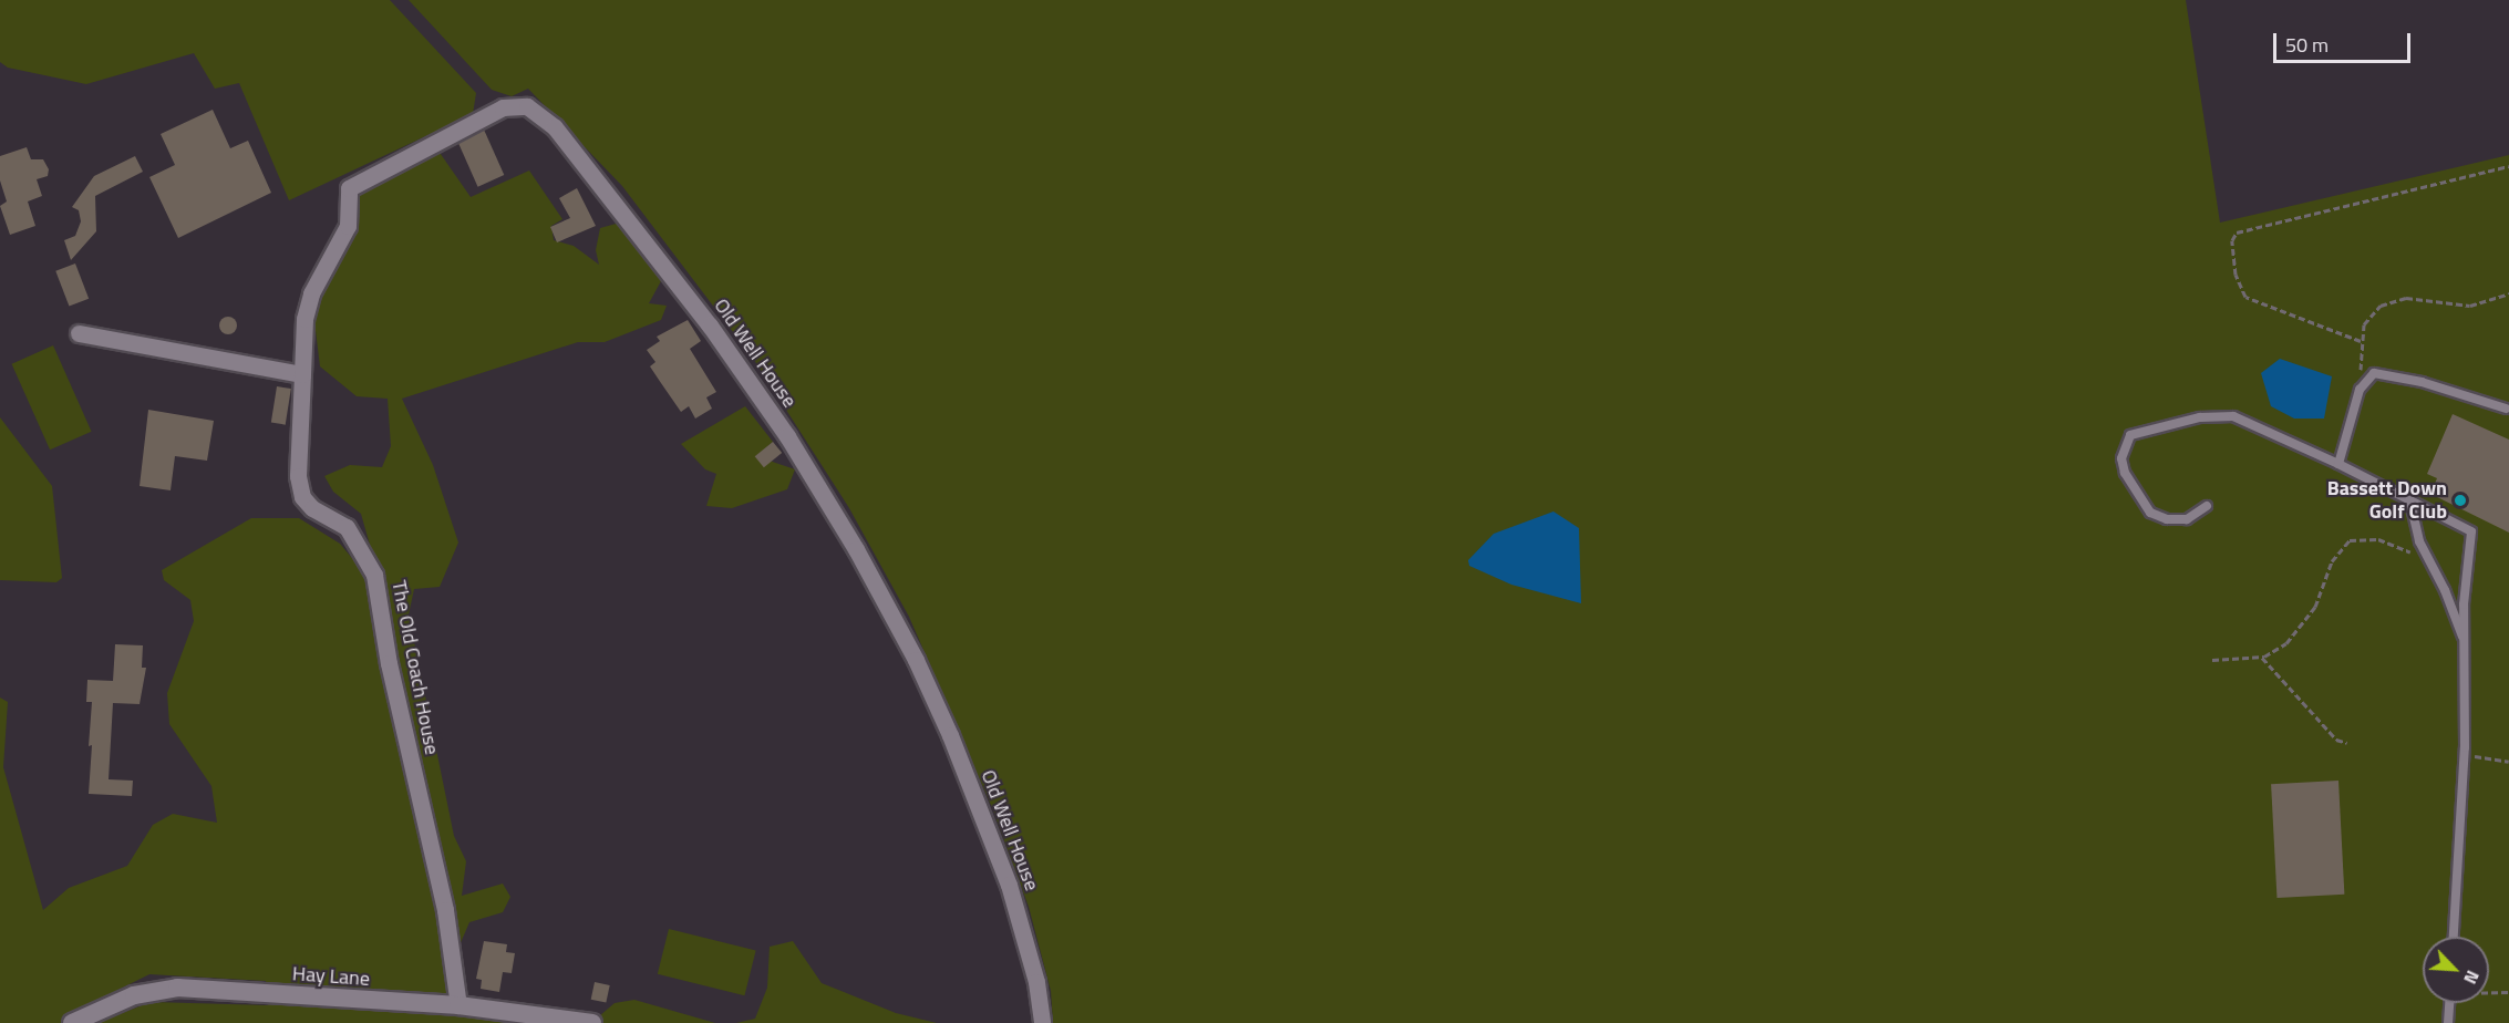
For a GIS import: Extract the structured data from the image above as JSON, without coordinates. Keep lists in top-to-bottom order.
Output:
{
  "streets": {
    "street": ["Old Well House", "The Old Coach House", "Hay Lane"]
  },
  "crossings": [
    ["Old Well House", "The Old Coach House"],
    ["The Old Coach House", "Hay Lane"]
  ],
  "places": ["Bassett Down Golf Club"],
  "scale_bar": "50 m",
  "north": "bottom right"
}
